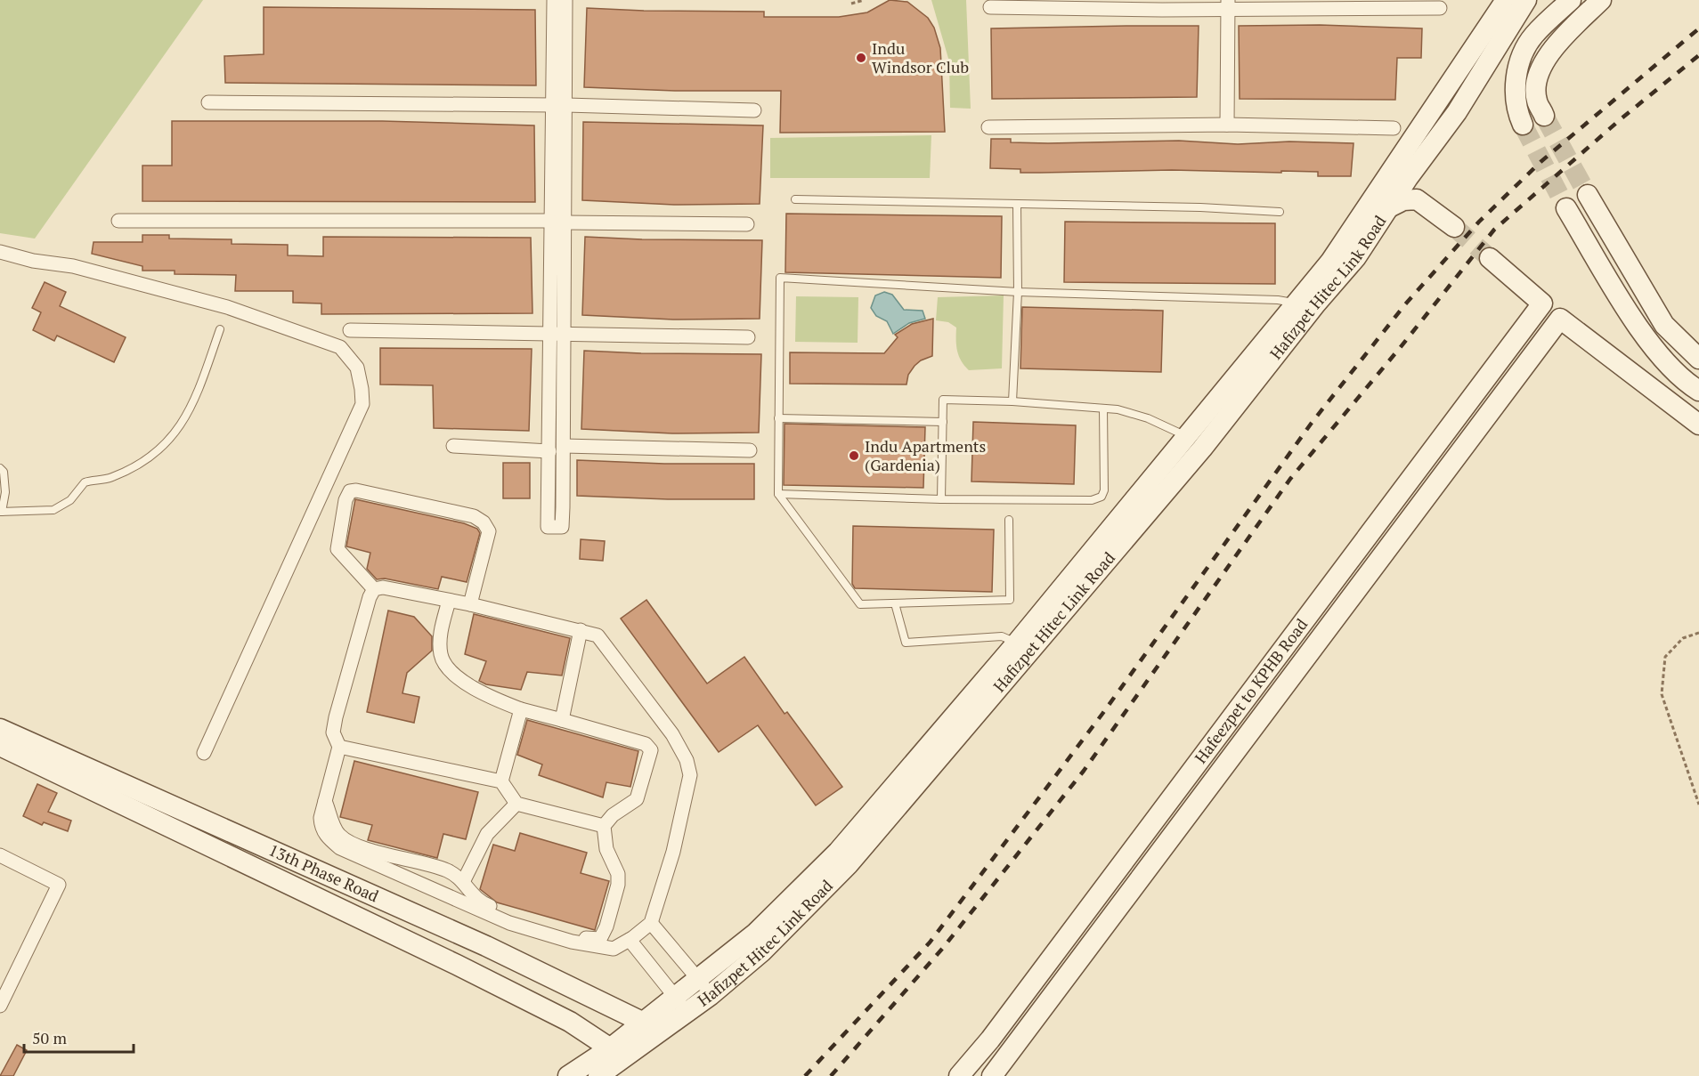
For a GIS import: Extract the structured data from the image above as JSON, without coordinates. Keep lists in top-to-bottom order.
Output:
{
  "streets": {
    "main road": ["Hafizpet Hitec Link Road", "Hafeezpet to KPHB Road", "13th Phase Road"]
  },
  "crossings": [
    ["Hafizpet Hitec Link Road", "13th Phase Road"]
  ],
  "places": ["Indu Windsor Club", "Indu Apartments (Gardenia)"],
  "scale_bar": "50 m"
}
